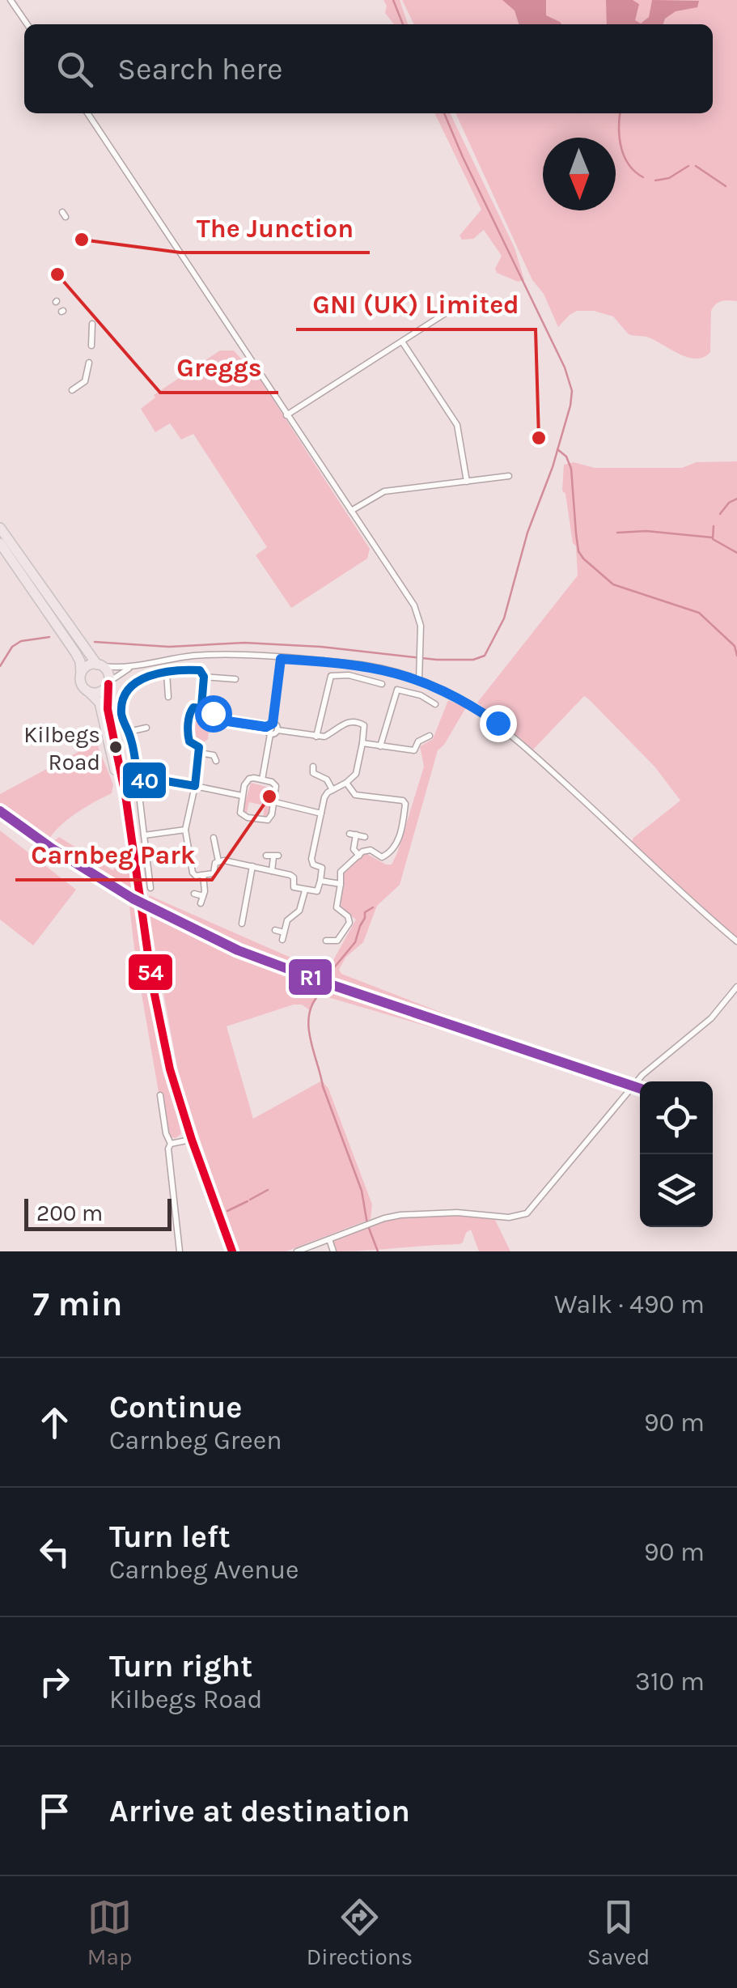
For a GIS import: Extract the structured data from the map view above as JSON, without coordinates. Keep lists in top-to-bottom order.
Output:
{
  "places": [
    "The Junction",
    "Greggs",
    "GNI (UK) Limited",
    "Kilbegs Road",
    "Carnbeg Park"
  ],
  "lines": ["transit line 40", "transit line 54", "transit line R1"],
  "scale_bar": "200 m",
  "north": "bottom",
  "page": {
    "search": "Search here",
    "scale": "200 m",
    "heading": ["7 min", "Walk · 490 m"],
    "list": [
      ["Continue", "Carnbeg Green", "90 m"],
      ["Turn left", "Carnbeg Avenue", "90 m"],
      ["Turn right", "Kilbegs Road", "310 m"],
      "Arrive at destination"
    ],
    "nav": ["Map", "Directions", "Saved"]
  }
}
